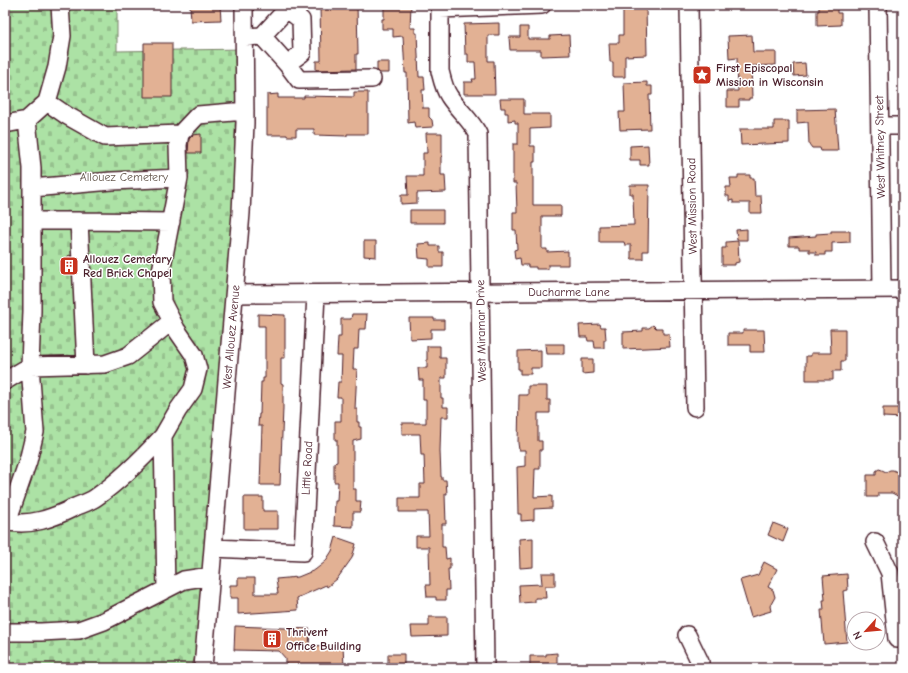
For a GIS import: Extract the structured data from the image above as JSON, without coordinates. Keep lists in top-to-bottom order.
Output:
{
  "streets": {
    "street": [
      "West Whitney Street",
      "West Mission Road",
      "Ducharme Lane",
      "West Miramar Drive",
      "West Allouez Avenue",
      "Little Road"
    ]
  },
  "crossings": [
    ["West Whitney Street", "Ducharme Lane"],
    ["West Mission Road", "Ducharme Lane"],
    ["Ducharme Lane", "West Miramar Drive"],
    ["Ducharme Lane", "West Allouez Avenue"],
    ["Ducharme Lane", "Little Road"],
    ["West Allouez Avenue", "Little Road"]
  ],
  "parks": ["Allouez Cemetery"],
  "places": {
    "place": ["First Episcopal Mission in Wisconsin"],
    "building": ["Allouez Cemetary Red Brick Chapel", "Thrivent Office Building"]
  },
  "north": "bottom left"
}
